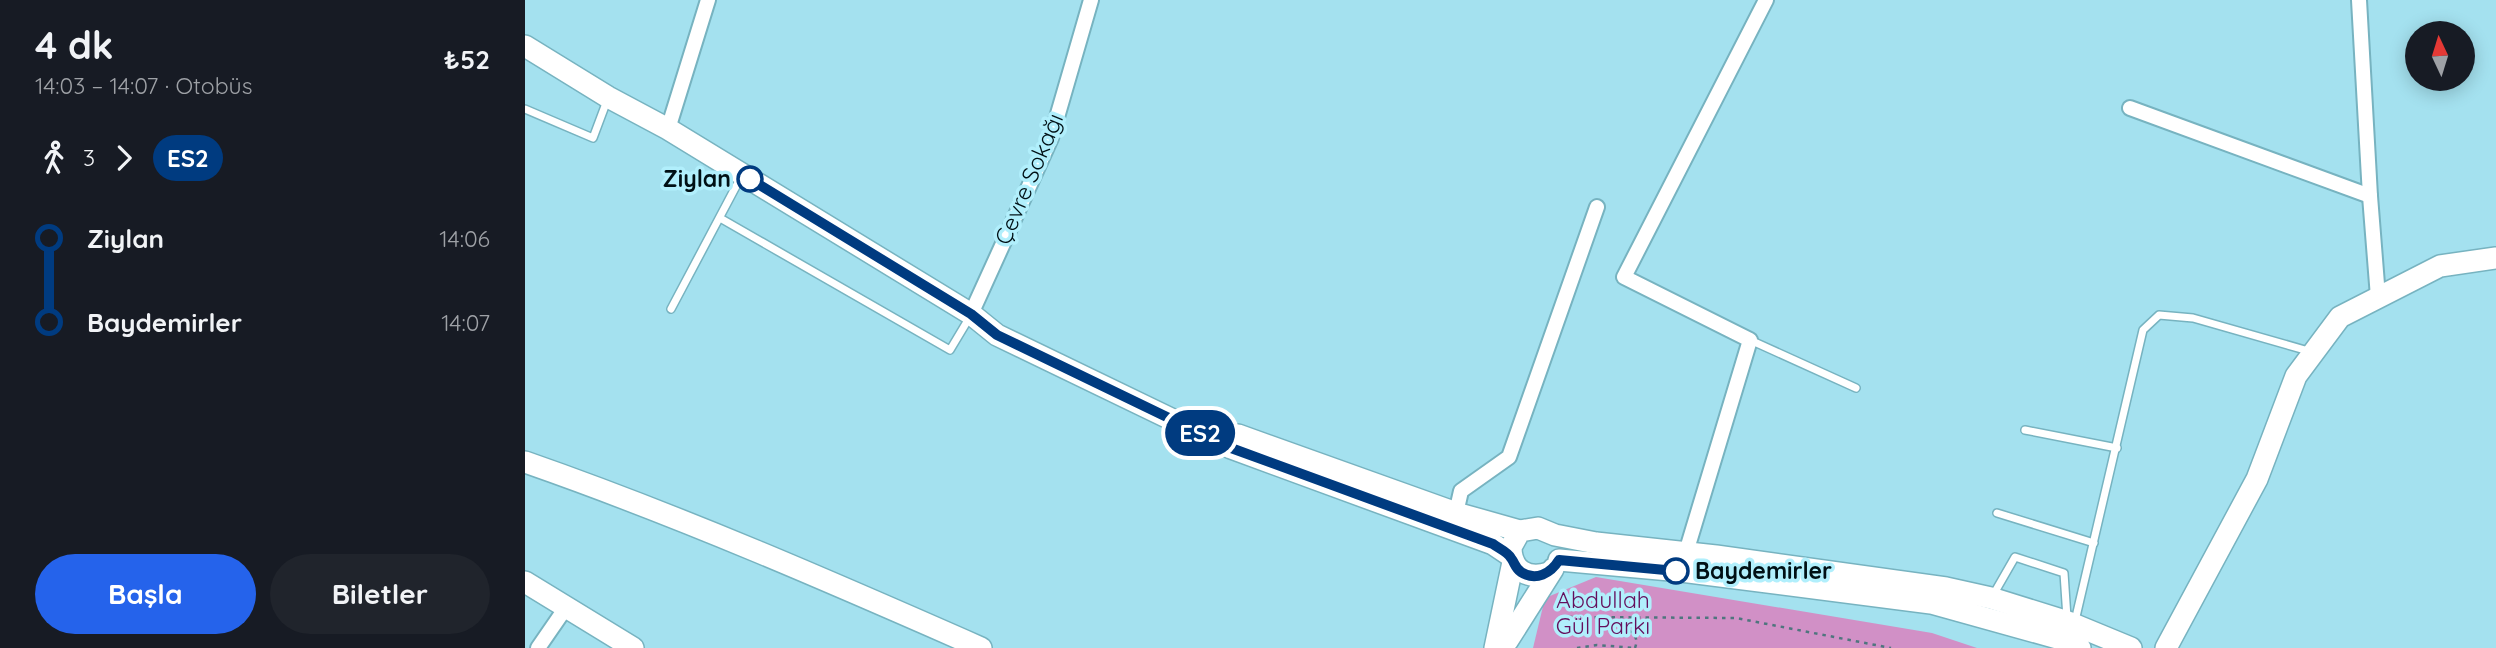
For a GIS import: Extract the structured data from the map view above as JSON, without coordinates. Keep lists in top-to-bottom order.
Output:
{
  "streets": {
    "street": ["Çevre Sokağı"]
  },
  "parks": ["Abdullah Gül Parkı"],
  "places": ["Ziylan", "Baydemirler"],
  "lines": ["bus line ES2"],
  "north": "top",
  "page": {
    "heading": ["4 dk", "14:03 – 14:07 · Otobüs", "₺52"],
    "on_map": "ES2",
    "legs": ["3", "ES2"],
    "list": [
      {
        "name": "Ziylan",
        "value": "14:06"
      },
      {
        "name": "Baydemirler",
        "value": "14:07"
      }
    ],
    "buttons": ["Başla", "Biletler"]
  }
}
